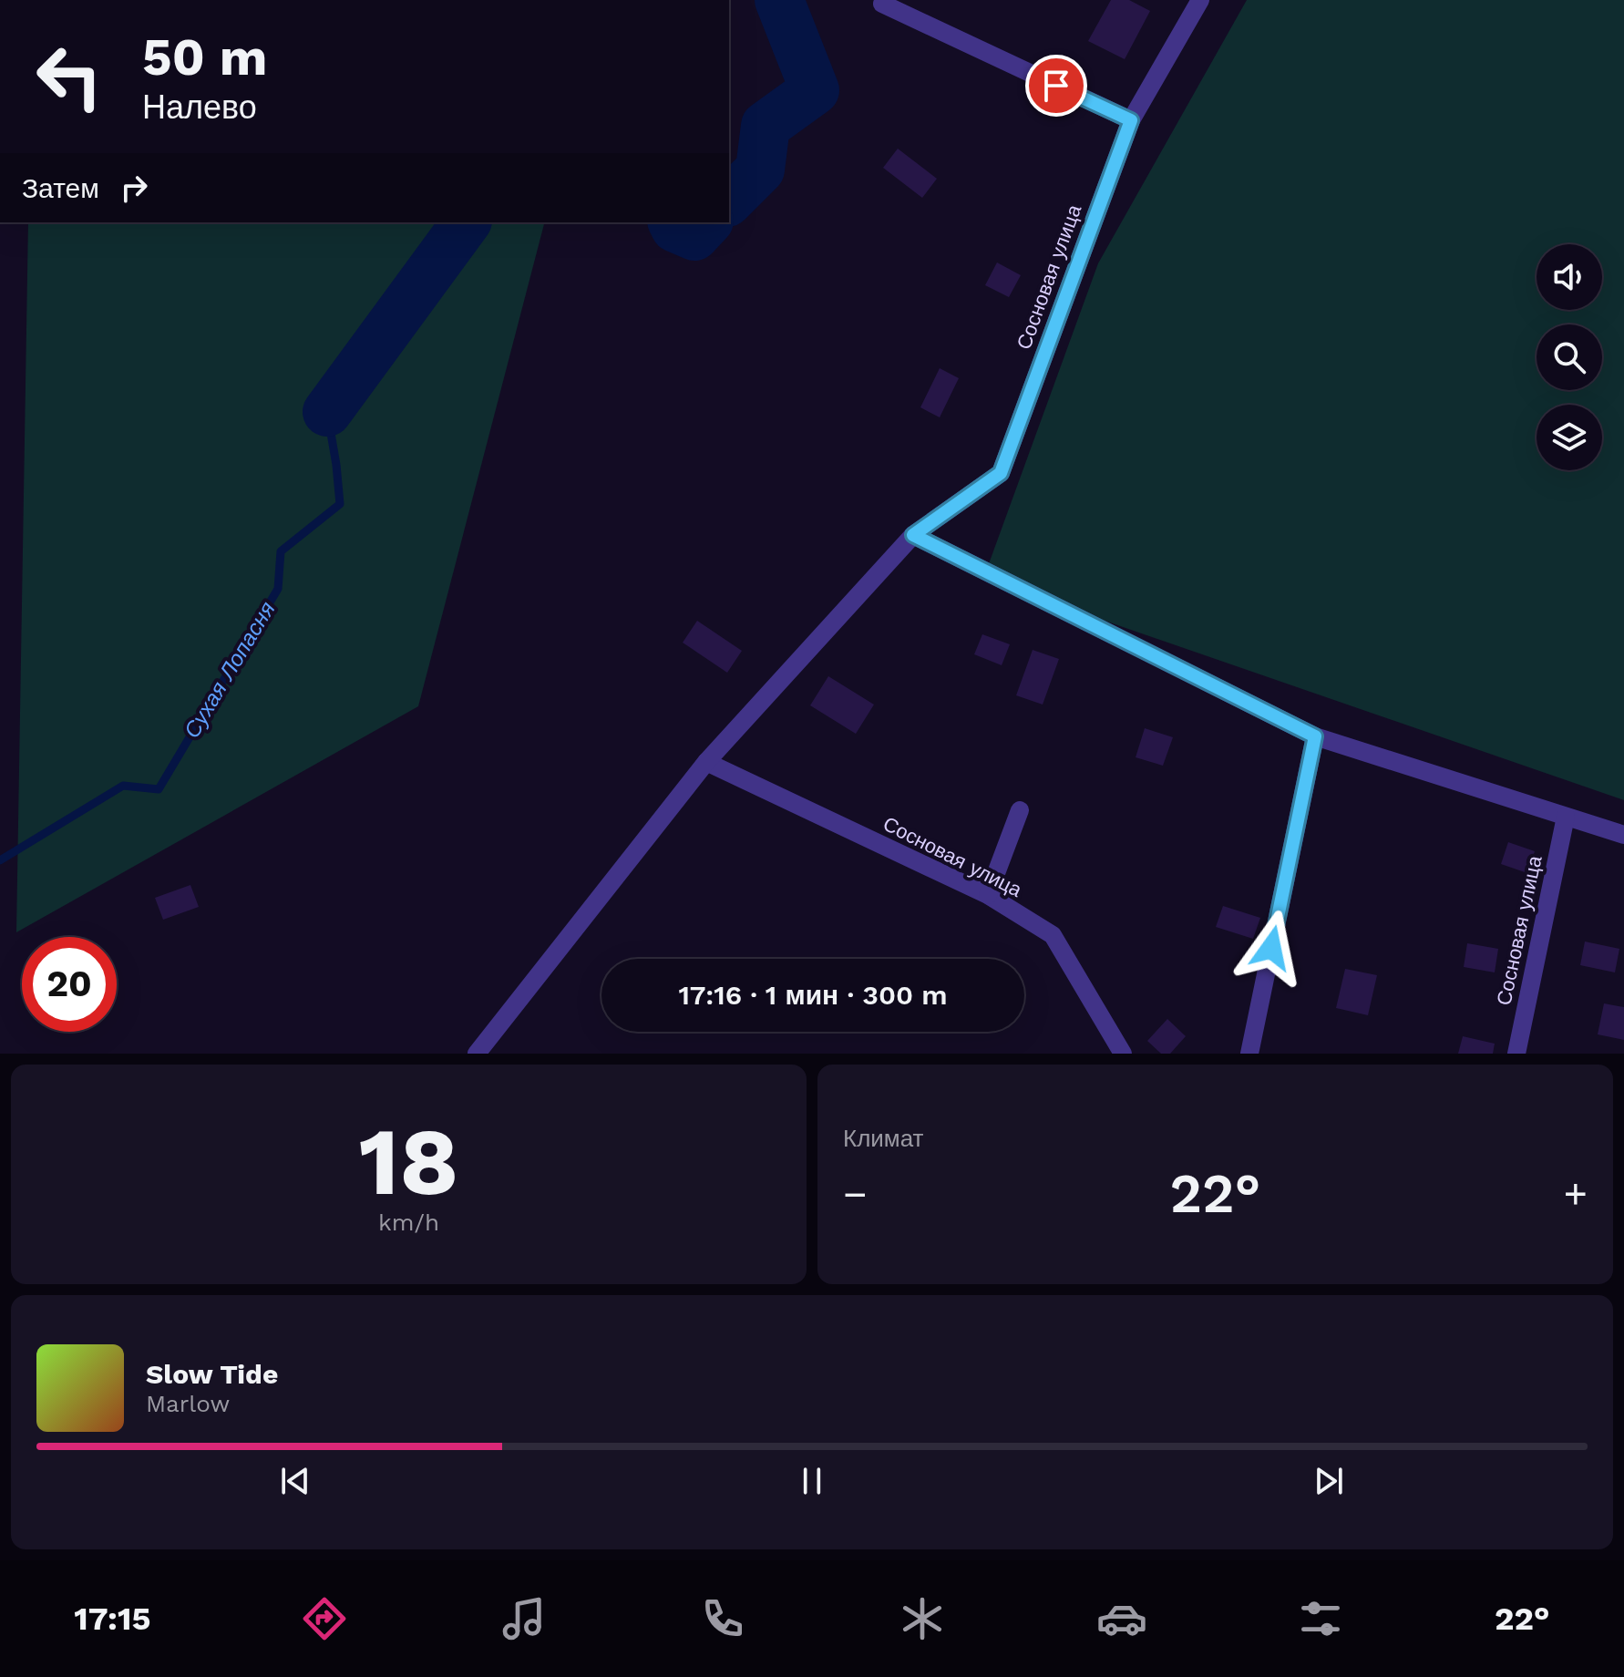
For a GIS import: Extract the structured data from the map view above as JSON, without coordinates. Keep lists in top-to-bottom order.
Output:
{
  "streets": {
    "lane": ["Сосновая улица"]
  },
  "water": ["Сухая Лопасня"],
  "page": {
    "turn": ["50 m", "Налево"],
    "then": "Затем",
    "limit": "20",
    "trip": "17:16 · 1 мин · 300 m",
    "tile": [
      ["18", "km/h"],
      "Климат"
    ],
    "heat": ["−", "22°", "+"],
    "song": ["Slow Tide", "Marlow"],
    "tabs": ["17:15", "22°"]
  }
}
